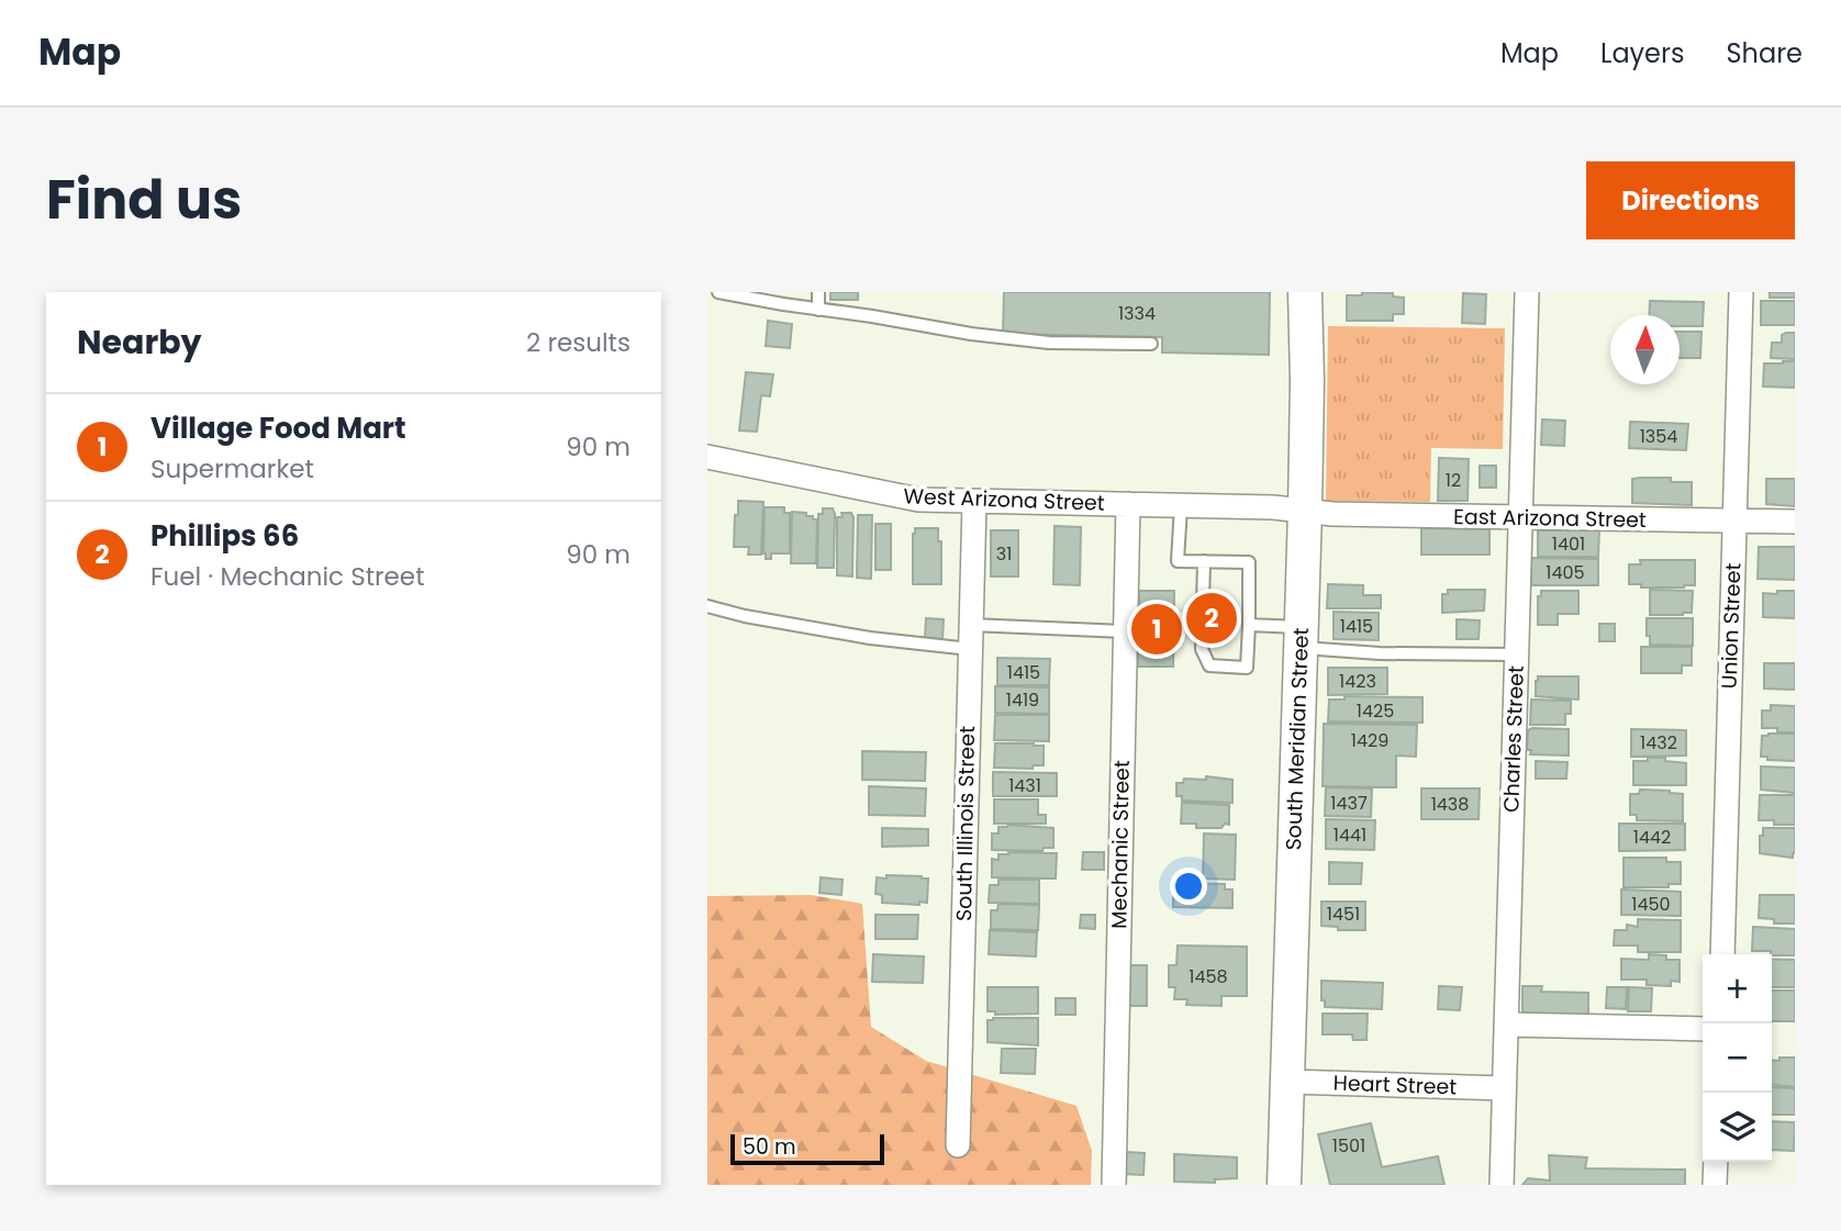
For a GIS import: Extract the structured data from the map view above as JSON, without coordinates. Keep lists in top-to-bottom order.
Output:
{
  "streets": {
    "main road": ["South Meridian Street"],
    "street": [
      "West Arizona Street",
      "East Arizona Street",
      "Union Street",
      "Charles Street",
      "South Illinois Street",
      "Mechanic Street",
      "Heart Street"
    ]
  },
  "crossings": [
    ["West Arizona Street", "East Arizona Street"],
    ["West Arizona Street", "South Meridian Street"],
    ["West Arizona Street", "South Illinois Street"],
    ["West Arizona Street", "Mechanic Street"],
    ["East Arizona Street", "Union Street"],
    ["East Arizona Street", "South Meridian Street"],
    ["East Arizona Street", "Charles Street"],
    ["South Meridian Street", "Heart Street"],
    ["Charles Street", "Heart Street"]
  ],
  "house_numbers": [
    "1334",
    "1354",
    "12",
    "1401",
    "31",
    "1405",
    "1415",
    "1415",
    "1423",
    "1419",
    "1425",
    "1429",
    "1432",
    "1431",
    "1437",
    "1438",
    "1441",
    "1442",
    "1450",
    "1451",
    "1458",
    "1501"
  ],
  "scale_bar": "50 m",
  "north": "top",
  "page": {
    "header": "Map",
    "nav": ["Map", "Layers", "Share"],
    "title": "Find us",
    "buttons": "Directions",
    "heading": ["Nearby", "2 results"],
    "list": [
      {
        "mark": "1",
        "name": "Village Food Mart",
        "note": "Supermarket",
        "value": "90 m"
      },
      {
        "mark": "2",
        "name": "Phillips 66",
        "note": "Fuel · Mechanic Street",
        "value": "90 m"
      }
    ],
    "pins": ["2", "1"],
    "map_buttons": ["+", "−"],
    "scale": "50 m"
  }
}
